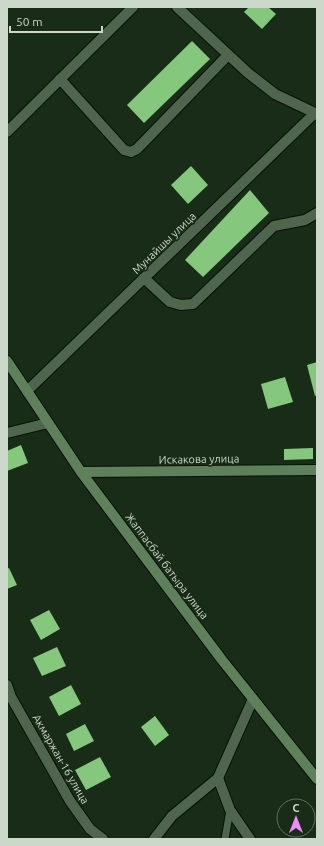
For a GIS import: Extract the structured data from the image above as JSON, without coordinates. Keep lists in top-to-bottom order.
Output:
{
  "streets": {
    "main road": ["Искакова улица", "Жаппасбай батыра улица"],
    "street": ["Мунайшы улица", "Акмаржан-16 улица"]
  },
  "crossings": [
    ["Мунайшы улица", "Жаппасбай батыра улица"],
    ["Искакова улица", "Жаппасбай батыра улица"]
  ],
  "scale_bar": "50 m",
  "north": "top"
}
